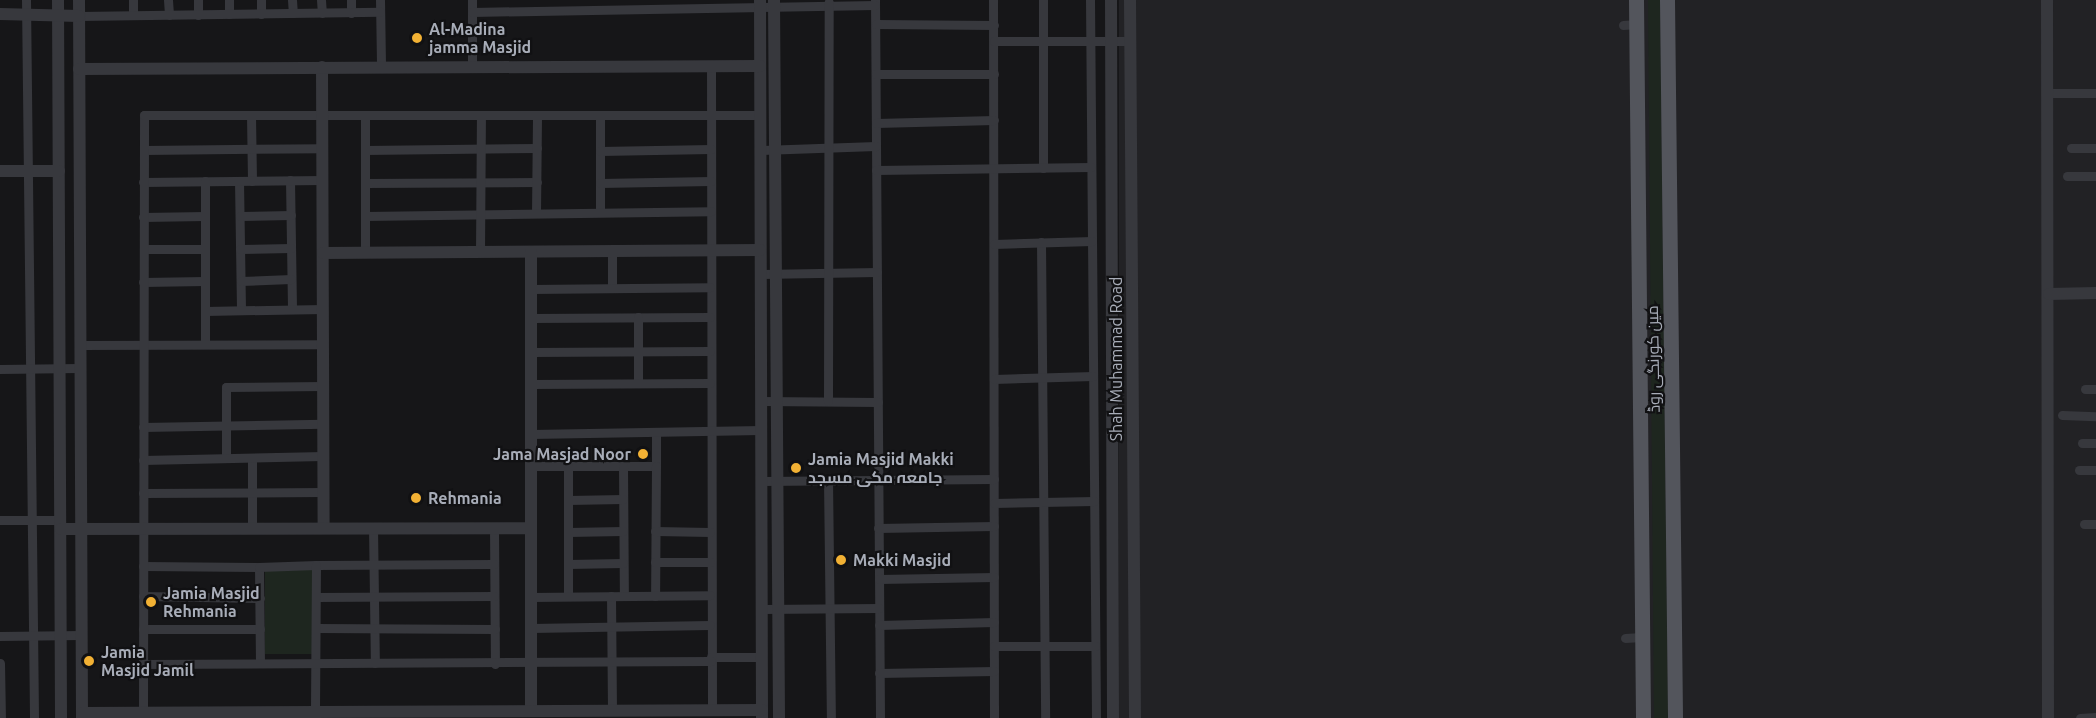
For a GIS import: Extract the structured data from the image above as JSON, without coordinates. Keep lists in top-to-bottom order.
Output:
{
  "streets": {
    "main road": ["مین کورنگی روڈ"],
    "street": ["Shah Muhammad Road"]
  },
  "places": [
    "Al-Madina jamma Masjid",
    "Jama Masjad Noor",
    "Jamia Masjid Makki جامعہ مکی مسجد",
    "Rehmania",
    "Makki Masjid",
    "Jamia Masjid Rehmania",
    "Jamia Masjid Jamil"
  ]
}
